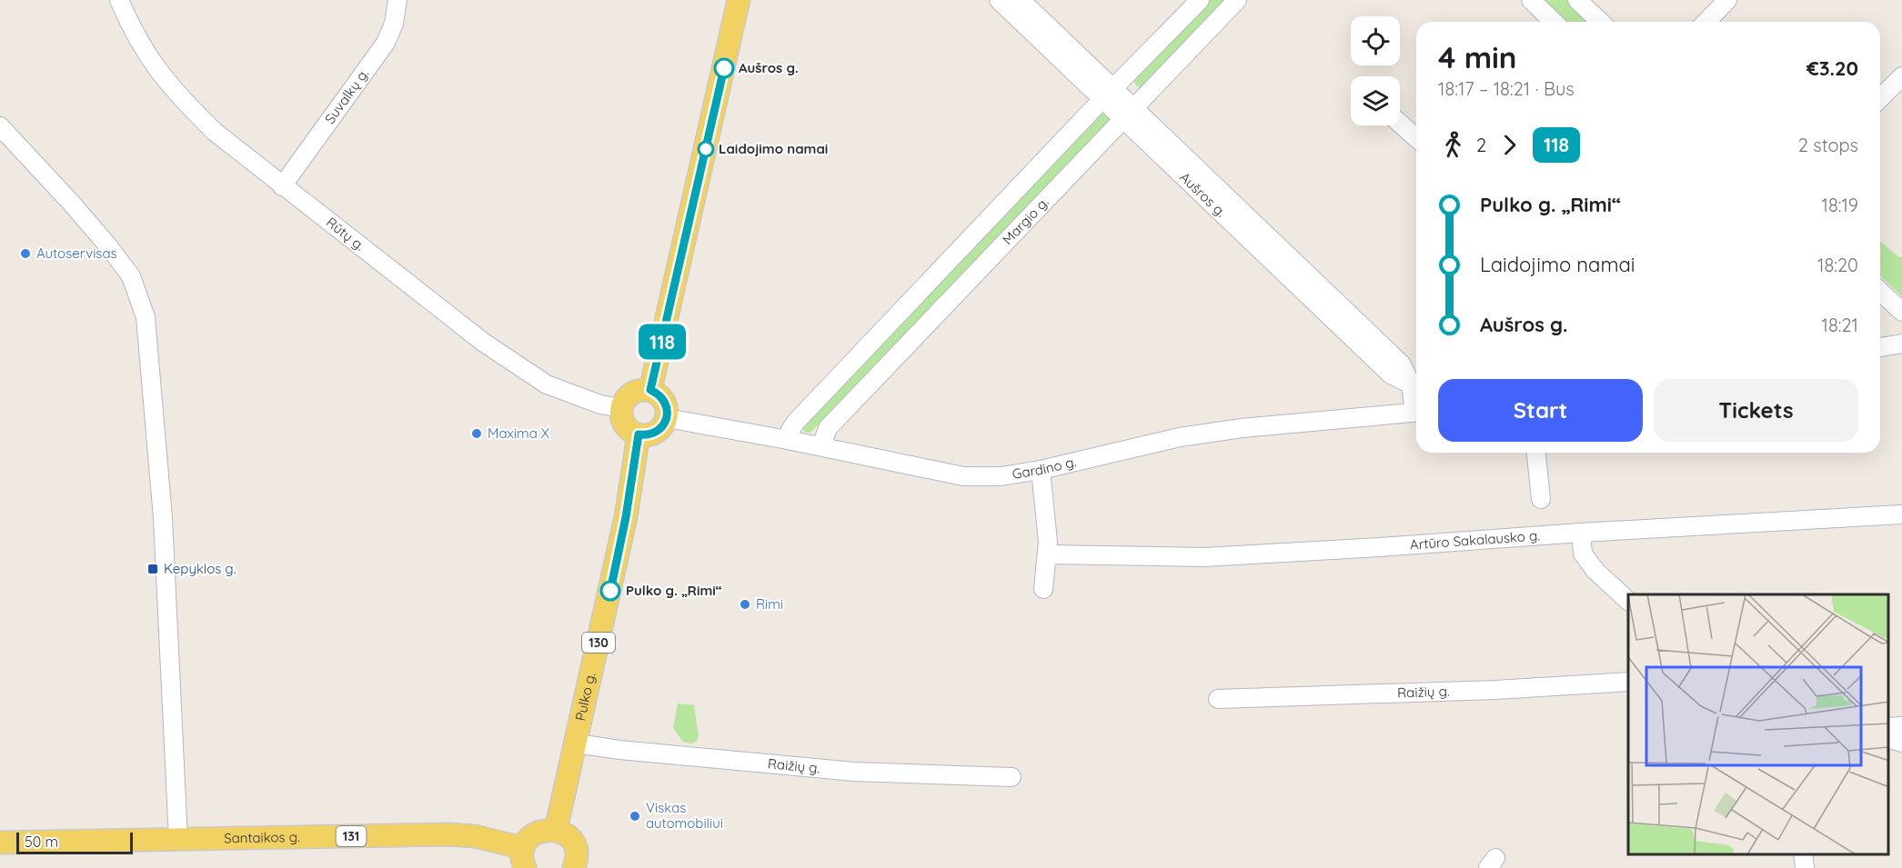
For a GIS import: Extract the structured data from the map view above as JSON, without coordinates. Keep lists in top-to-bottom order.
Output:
{
  "streets": {
    "main road": [
      "130",
      "Pulko g.",
      "131",
      "Santaikos g."
    ],
    "street": [
      "Suvalkų g.",
      "Aušros g.",
      "Margio g.",
      "Rūtų g.",
      "Gardino g.",
      "Artūro Sakalausko g.",
      "Raižių g."
    ]
  },
  "crossings": [
    ["Suvalkų g.", "Rūtų g."],
    ["Aušros g.", "Margio g."],
    ["Margio g.", "Gardino g."],
    ["Rūtų g.", "Gardino g."],
    ["Rūtų g.", "Pulko g."],
    ["Gardino g.", "Pulko g."],
    ["Raižių g.", "Pulko g."]
  ],
  "places": {
    "other": [
      "Aušros g.",
      "Laidojimo namai",
      "Autoservisas",
      "Maxima X",
      "Pulko g. „Rimi“",
      "Rimi",
      "Viskas automobiliui"
    ],
    "transit": ["Kepyklos g."]
  },
  "lines": ["bus line 118"],
  "scale_bar": "50 m",
  "page": {
    "on_map": "118",
    "heading": ["4 min", "18:17 – 18:21 · Bus", "€3.20"],
    "legs": ["2", "118", "2 stops"],
    "list": [
      {
        "name": "Pulko g. „Rimi“",
        "value": "18:19"
      },
      {
        "name": "Laidojimo namai",
        "value": "18:20"
      },
      {
        "name": "Aušros g.",
        "value": "18:21"
      }
    ],
    "buttons": ["Start", "Tickets"],
    "scale": "50 m"
  }
}
